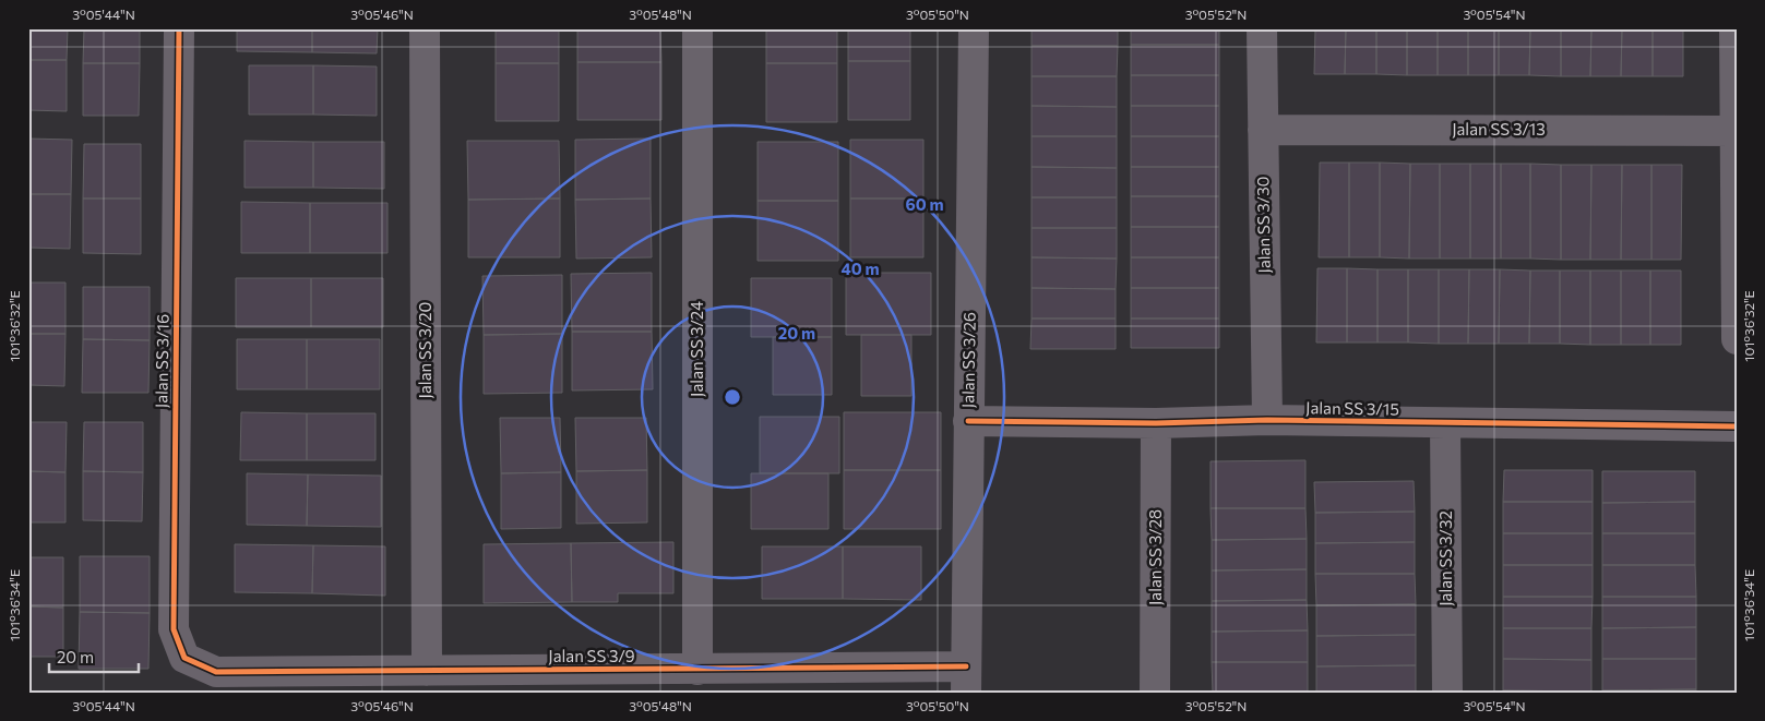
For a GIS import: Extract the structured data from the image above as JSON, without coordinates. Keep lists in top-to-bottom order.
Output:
{
  "streets": {
    "street": [
      "Jalan SS 3/13",
      "Jalan SS 3/30",
      "Jalan SS 3/24",
      "Jalan SS 3/20",
      "Jalan SS 3/26",
      "Jalan SS 3/16",
      "Jalan SS 3/15",
      "Jalan SS 3/28",
      "Jalan SS 3/32",
      "Jalan SS 3/9"
    ]
  },
  "crossings": [
    ["Jalan SS 3/13", "Jalan SS 3/30"],
    ["Jalan SS 3/30", "Jalan SS 3/15"],
    ["Jalan SS 3/24", "Jalan SS 3/9"],
    ["Jalan SS 3/20", "Jalan SS 3/9"],
    ["Jalan SS 3/26", "Jalan SS 3/15"],
    ["Jalan SS 3/26", "Jalan SS 3/9"],
    ["Jalan SS 3/16", "Jalan SS 3/9"],
    ["Jalan SS 3/15", "Jalan SS 3/28"],
    ["Jalan SS 3/15", "Jalan SS 3/32"]
  ],
  "scale_bar": "20 m",
  "coordinates": [
    "3°05'44\"N",
    "3°05'46\"N",
    "3°05'48\"N",
    "3°05'50\"N",
    "3°05'52\"N",
    "3°05'54\"N",
    "101°36'32\"E",
    "101°36'34\"E"
  ],
  "rings": ["60 m", "40 m", "20 m"]
}
